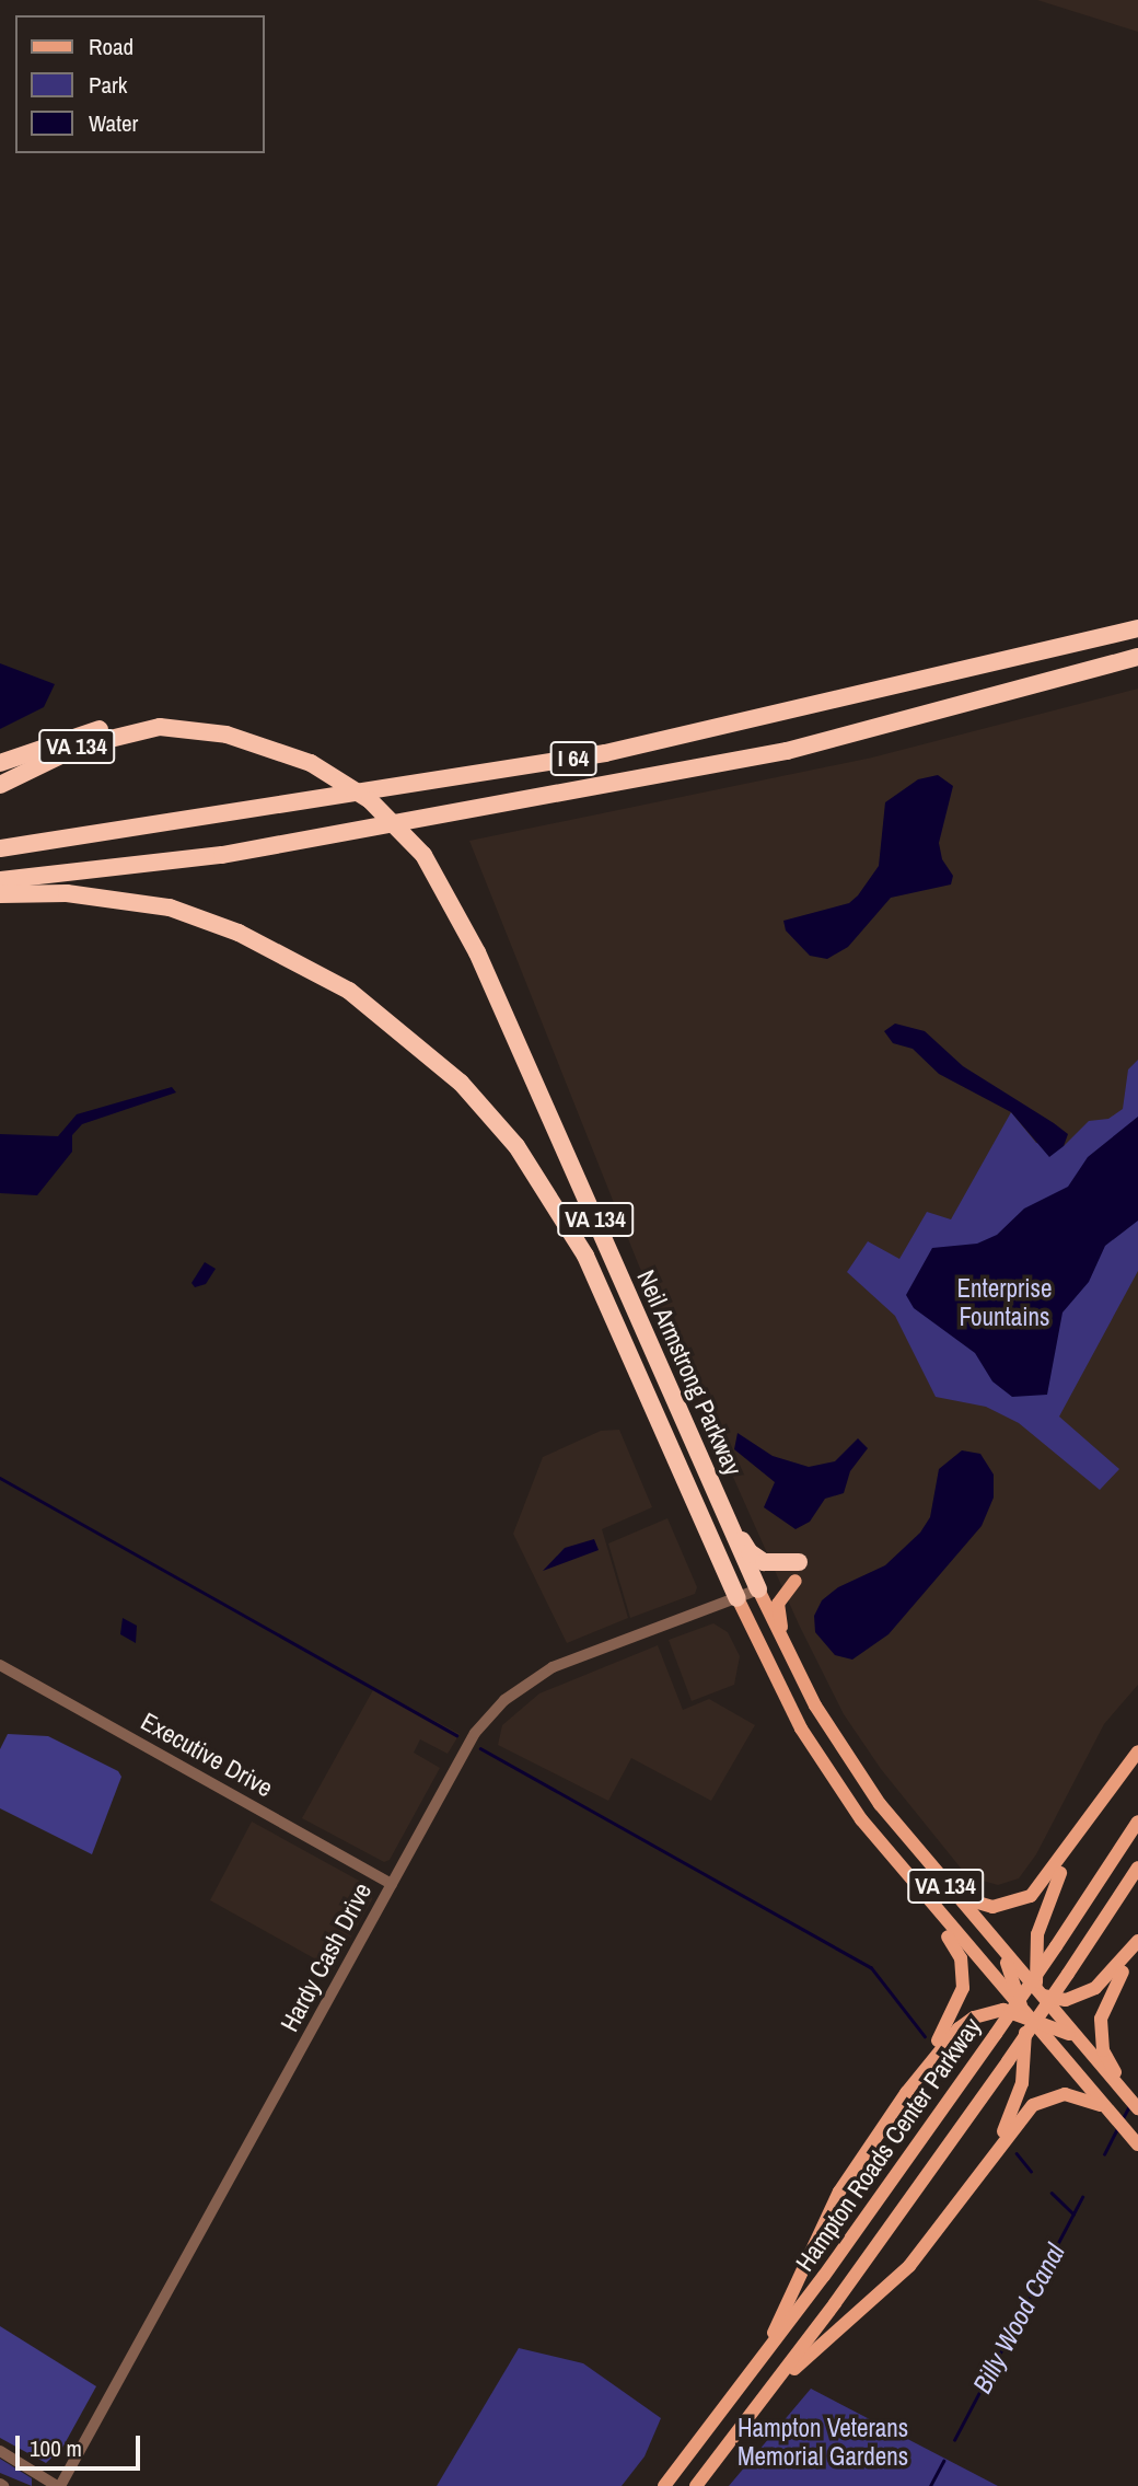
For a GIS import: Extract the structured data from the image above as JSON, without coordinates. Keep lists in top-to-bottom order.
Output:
{
  "streets": {
    "highway": ["VA 134", "I 64", "Neil Armstrong Parkway"],
    "main road": ["Hampton Roads Center Parkway"],
    "street": ["Executive Drive", "Hardy Cash Drive"]
  },
  "crossings": [
    ["Neil Armstrong Parkway", "Hardy Cash Drive"],
    ["Executive Drive", "Hardy Cash Drive"]
  ],
  "water": ["Billy Wood Canal"],
  "parks": ["Enterprise Fountains", "Hampton Veterans Memorial Gardens"],
  "legend": ["Road", "Park", "Water"],
  "scale_bar": "100 m"
}
